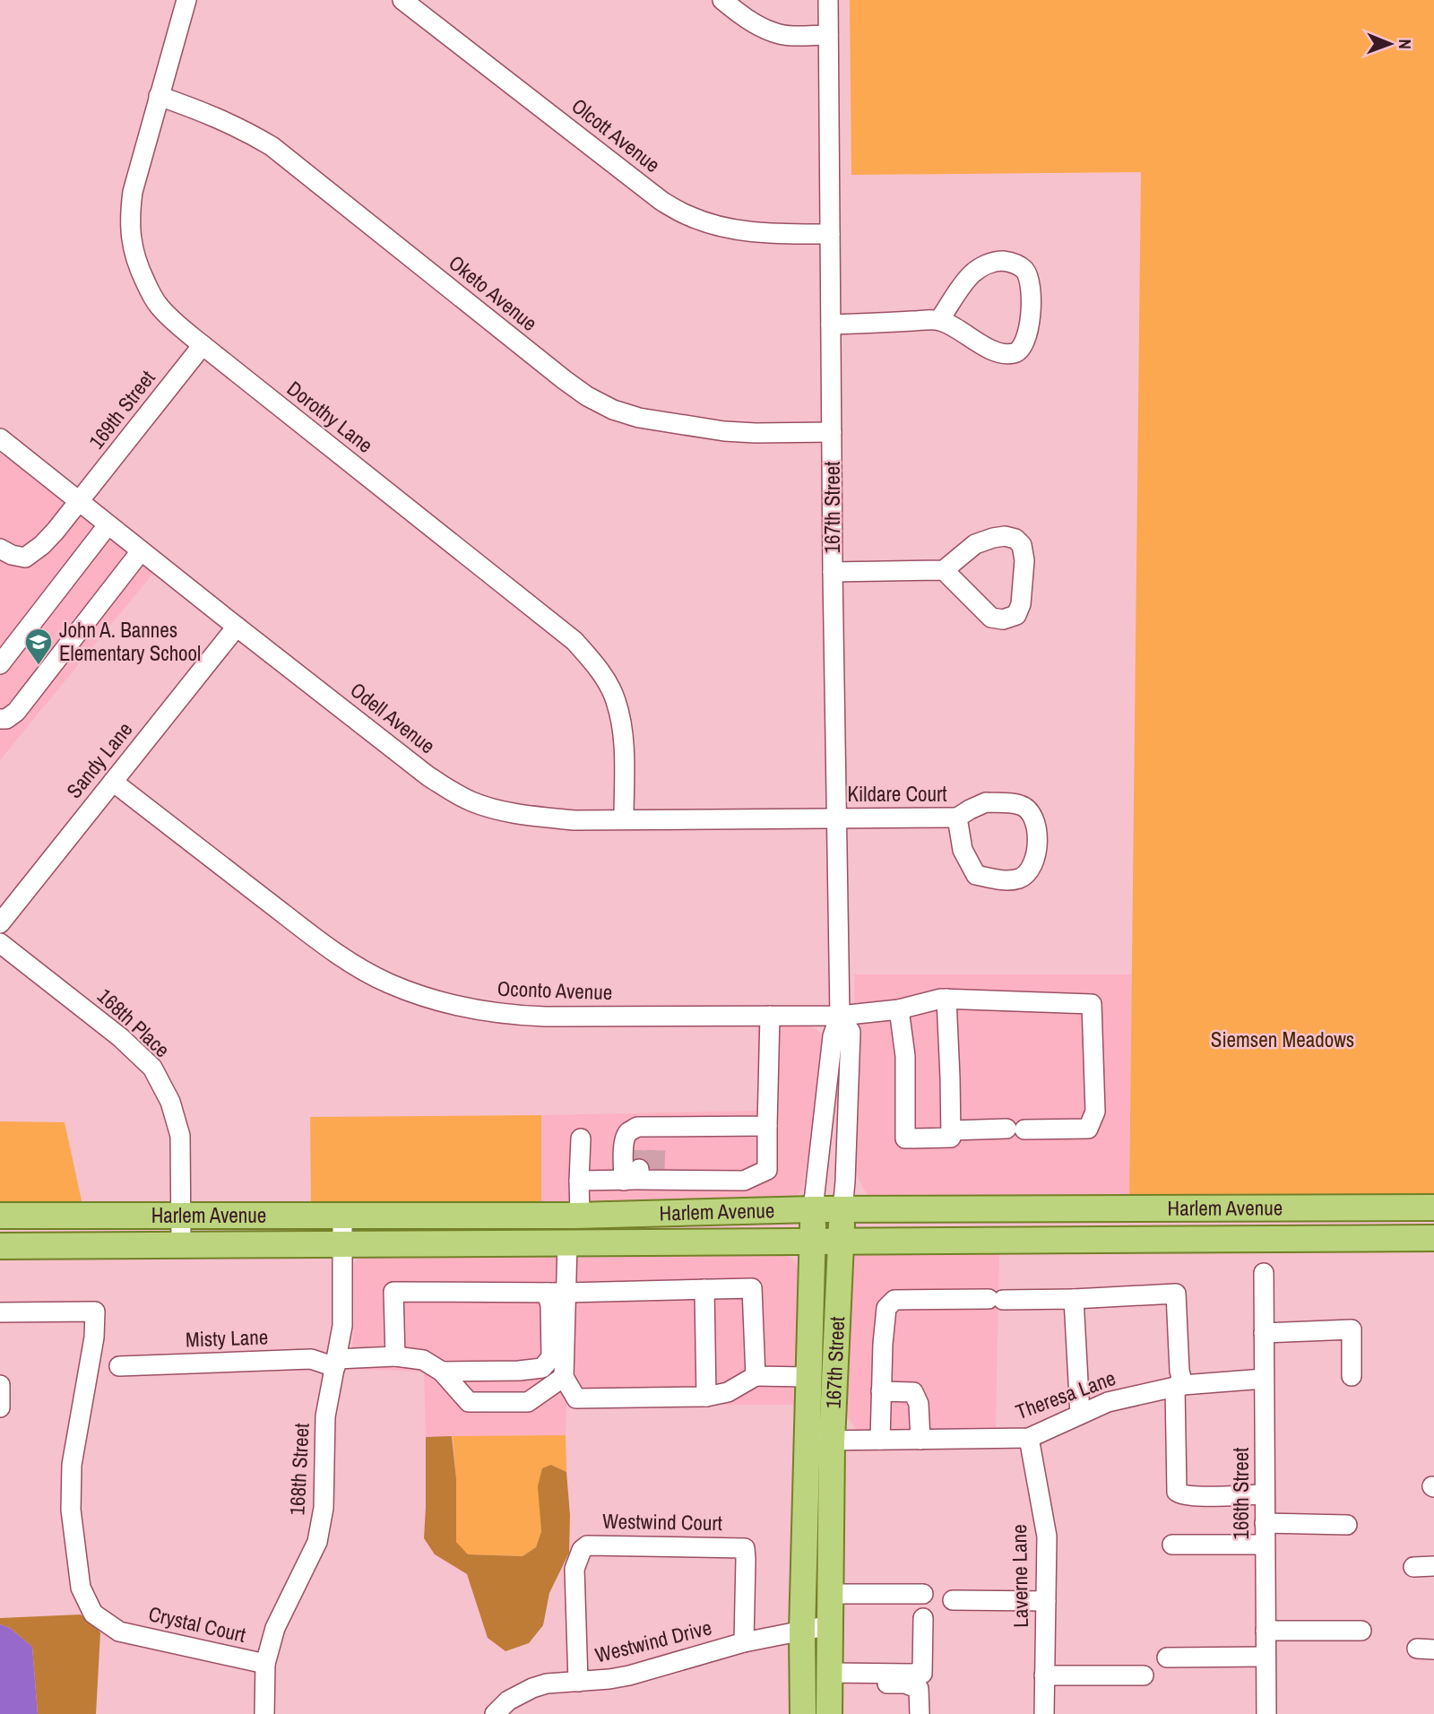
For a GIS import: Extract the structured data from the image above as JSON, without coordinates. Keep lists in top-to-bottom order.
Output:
{
  "streets": {
    "main road": ["167th Street", "Harlem Avenue"],
    "street": [
      "Olcott Avenue",
      "Oketo Avenue",
      "169th Street",
      "Dorothy Lane",
      "Odell Avenue",
      "Sandy Lane",
      "Kildare Court",
      "Oconto Avenue",
      "168th Place",
      "Misty Lane",
      "Theresa Lane",
      "168th Street",
      "166th Street",
      "Westwind Court",
      "Laverne Lane",
      "Crystal Court",
      "Westwind Drive"
    ]
  },
  "crossings": [
    ["Olcott Avenue", "167th Street"],
    ["Oketo Avenue", "Dorothy Lane"],
    ["Oketo Avenue", "167th Street"],
    ["169th Street", "Dorothy Lane"],
    ["169th Street", "Odell Avenue"],
    ["Dorothy Lane", "Odell Avenue"],
    ["167th Street", "Odell Avenue"],
    ["167th Street", "Kildare Court"],
    ["167th Street", "Oconto Avenue"],
    ["167th Street", "Harlem Avenue"],
    ["167th Street", "Theresa Lane"],
    ["167th Street", "Westwind Drive"],
    ["Odell Avenue", "Sandy Lane"],
    ["Odell Avenue", "Kildare Court"],
    ["Sandy Lane", "Oconto Avenue"],
    ["168th Place", "Harlem Avenue"],
    ["Harlem Avenue", "168th Street"],
    ["Misty Lane", "168th Street"],
    ["Theresa Lane", "166th Street"],
    ["Theresa Lane", "Laverne Lane"],
    ["168th Street", "Crystal Court"],
    ["Westwind Court", "Westwind Drive"]
  ],
  "parks": ["Siemsen Meadows"],
  "places": {
    "school or university": ["John A. Bannes Elementary School"]
  },
  "north": "right"
}
